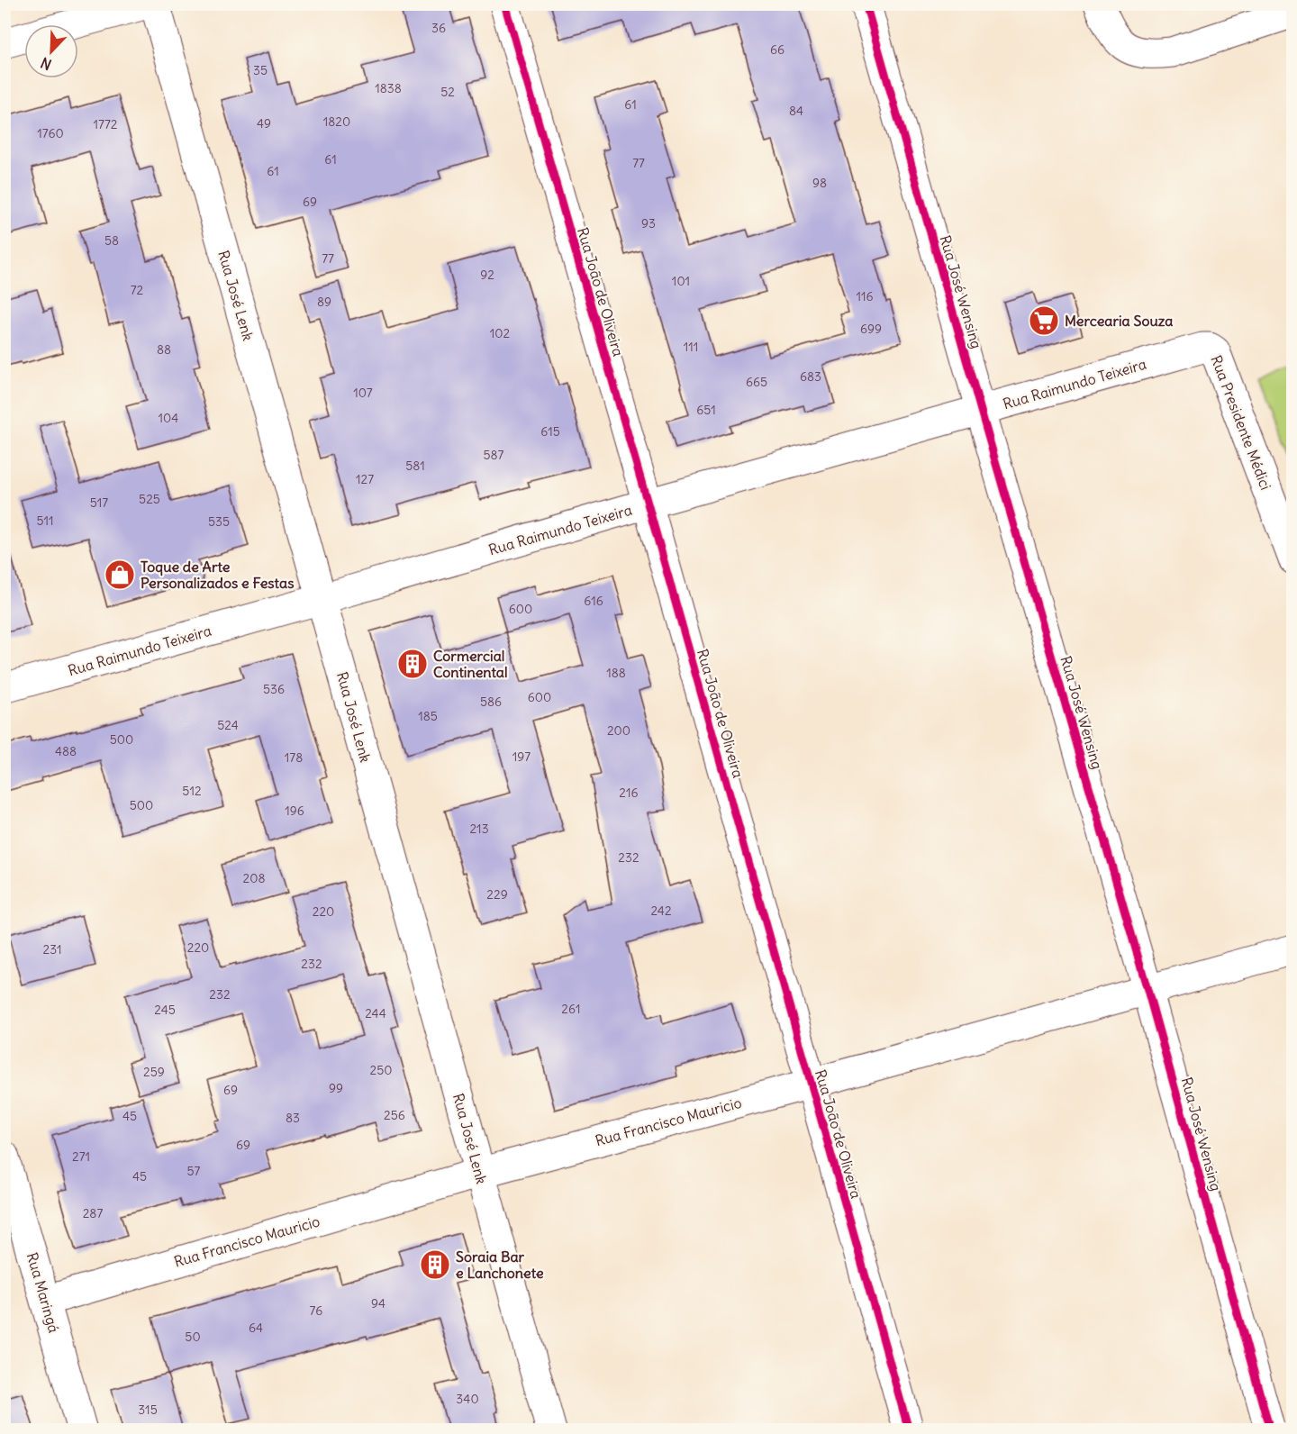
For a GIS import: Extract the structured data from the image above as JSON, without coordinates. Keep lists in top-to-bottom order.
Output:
{
  "streets": {
    "street": [
      "Rua João de Oliveira",
      "Rua José Wensing",
      "Rua José Lenk",
      "Rua Raimundo Teixeira",
      "Rua Presidente Médici",
      "Rua Francisco Mauricio",
      "Rua Maringá"
    ]
  },
  "crossings": [
    ["Rua João de Oliveira", "Rua Raimundo Teixeira"],
    ["Rua João de Oliveira", "Rua Francisco Mauricio"],
    ["Rua José Wensing", "Rua Raimundo Teixeira"],
    ["Rua José Wensing", "Rua Francisco Mauricio"],
    ["Rua José Lenk", "Rua Raimundo Teixeira"],
    ["Rua José Lenk", "Rua Francisco Mauricio"],
    ["Rua Raimundo Teixeira", "Rua Presidente Médici"],
    ["Rua Francisco Mauricio", "Rua Maringá"]
  ],
  "places": {
    "supermarket": ["Mercearia Souza"],
    "shop": ["Toque de Arte Personalizados e Festas"],
    "building": ["Cormercial Continental", "Soraia Bar e Lanchonete"]
  },
  "house_numbers": [
    "36",
    "66",
    "35",
    "1838",
    "52",
    "61",
    "84",
    "1820",
    "49",
    "1772",
    "1760",
    "61",
    "77",
    "61",
    "98",
    "69",
    "93",
    "58",
    "77",
    "92",
    "101",
    "72",
    "116",
    "89",
    "699",
    "102",
    "111",
    "88",
    "683",
    "665",
    "107",
    "651",
    "104",
    "615",
    "587",
    "581",
    "127",
    "525",
    "517",
    "511",
    "535",
    "616",
    "600",
    "188",
    "536",
    "600",
    "586",
    "185",
    "524",
    "200",
    "500",
    "488",
    "197",
    "178",
    "512",
    "216",
    "500",
    "196",
    "213",
    "232",
    "208",
    "229",
    "242",
    "220",
    "220",
    "231",
    "232",
    "232",
    "261",
    "245",
    "244",
    "250",
    "259",
    "99",
    "69",
    "256",
    "45",
    "83",
    "69",
    "271",
    "57",
    "45",
    "287",
    "94",
    "76",
    "64",
    "50",
    "340",
    "315"
  ],
  "north": "bottom left"
}
